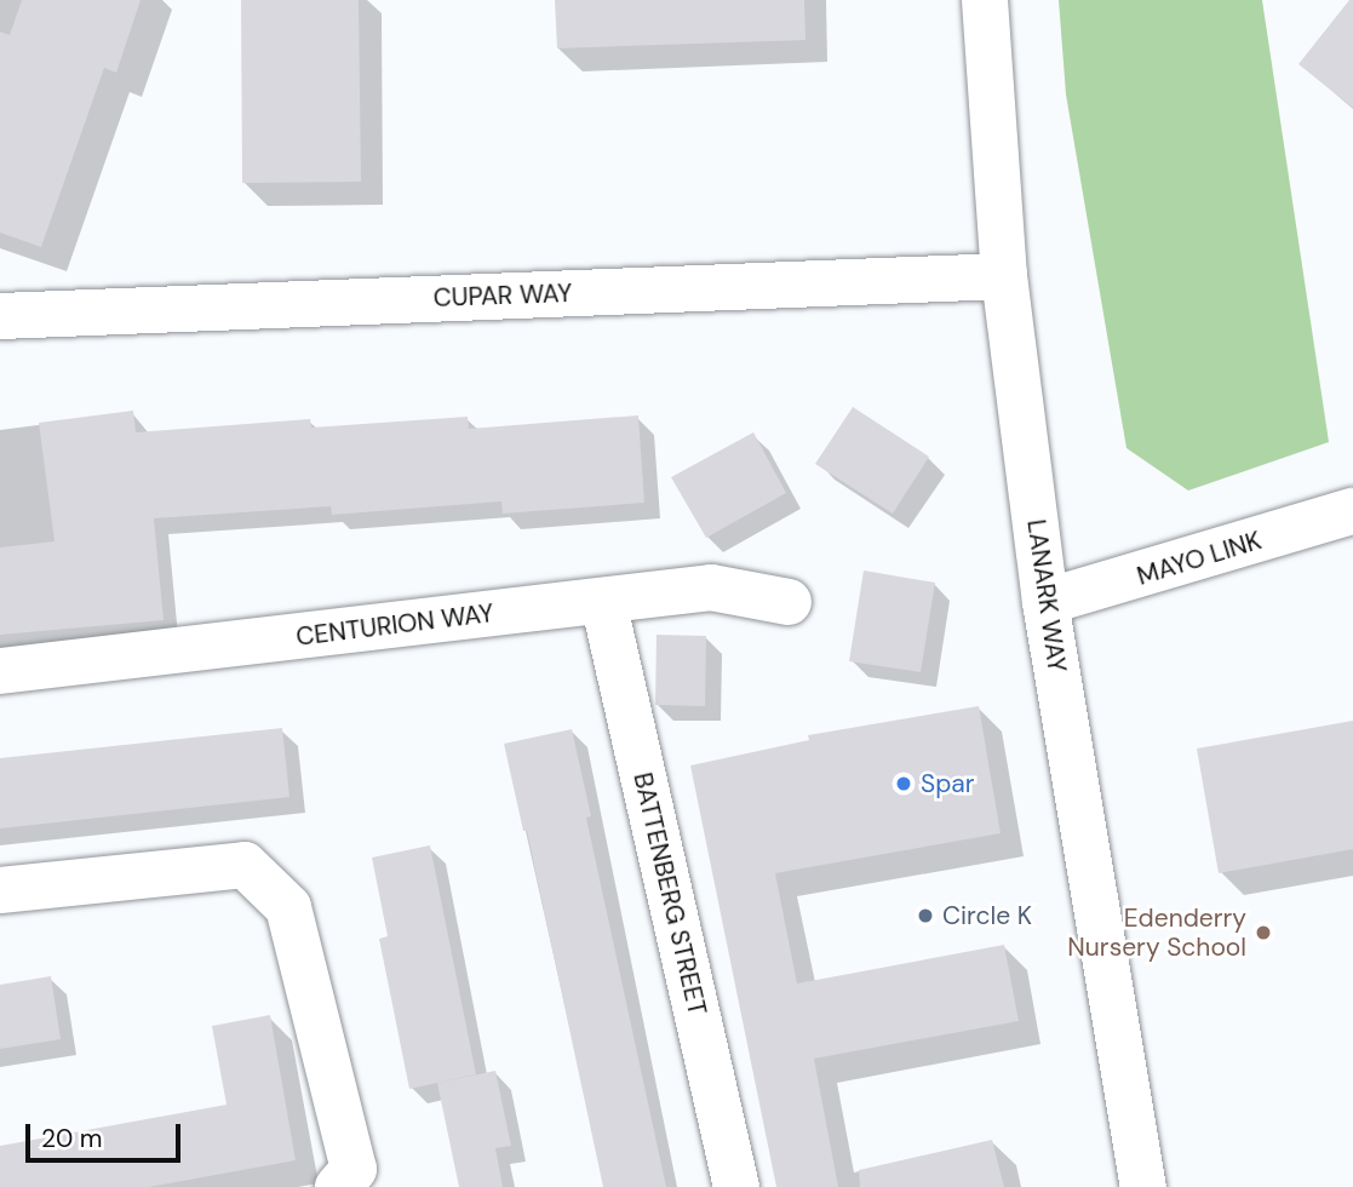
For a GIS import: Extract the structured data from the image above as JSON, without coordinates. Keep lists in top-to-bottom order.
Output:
{
  "streets": {
    "street": [
      "CUPAR WAY",
      "MAYO LINK",
      "LANARK WAY",
      "CENTURION WAY",
      "BATTENBERG STREET"
    ]
  },
  "crossings": [
    ["CUPAR WAY", "LANARK WAY"],
    ["MAYO LINK", "LANARK WAY"],
    ["CENTURION WAY", "BATTENBERG STREET"]
  ],
  "places": ["Spar", "Circle K", "Edenderry Nursery School"],
  "scale_bar": "20 m"
}
